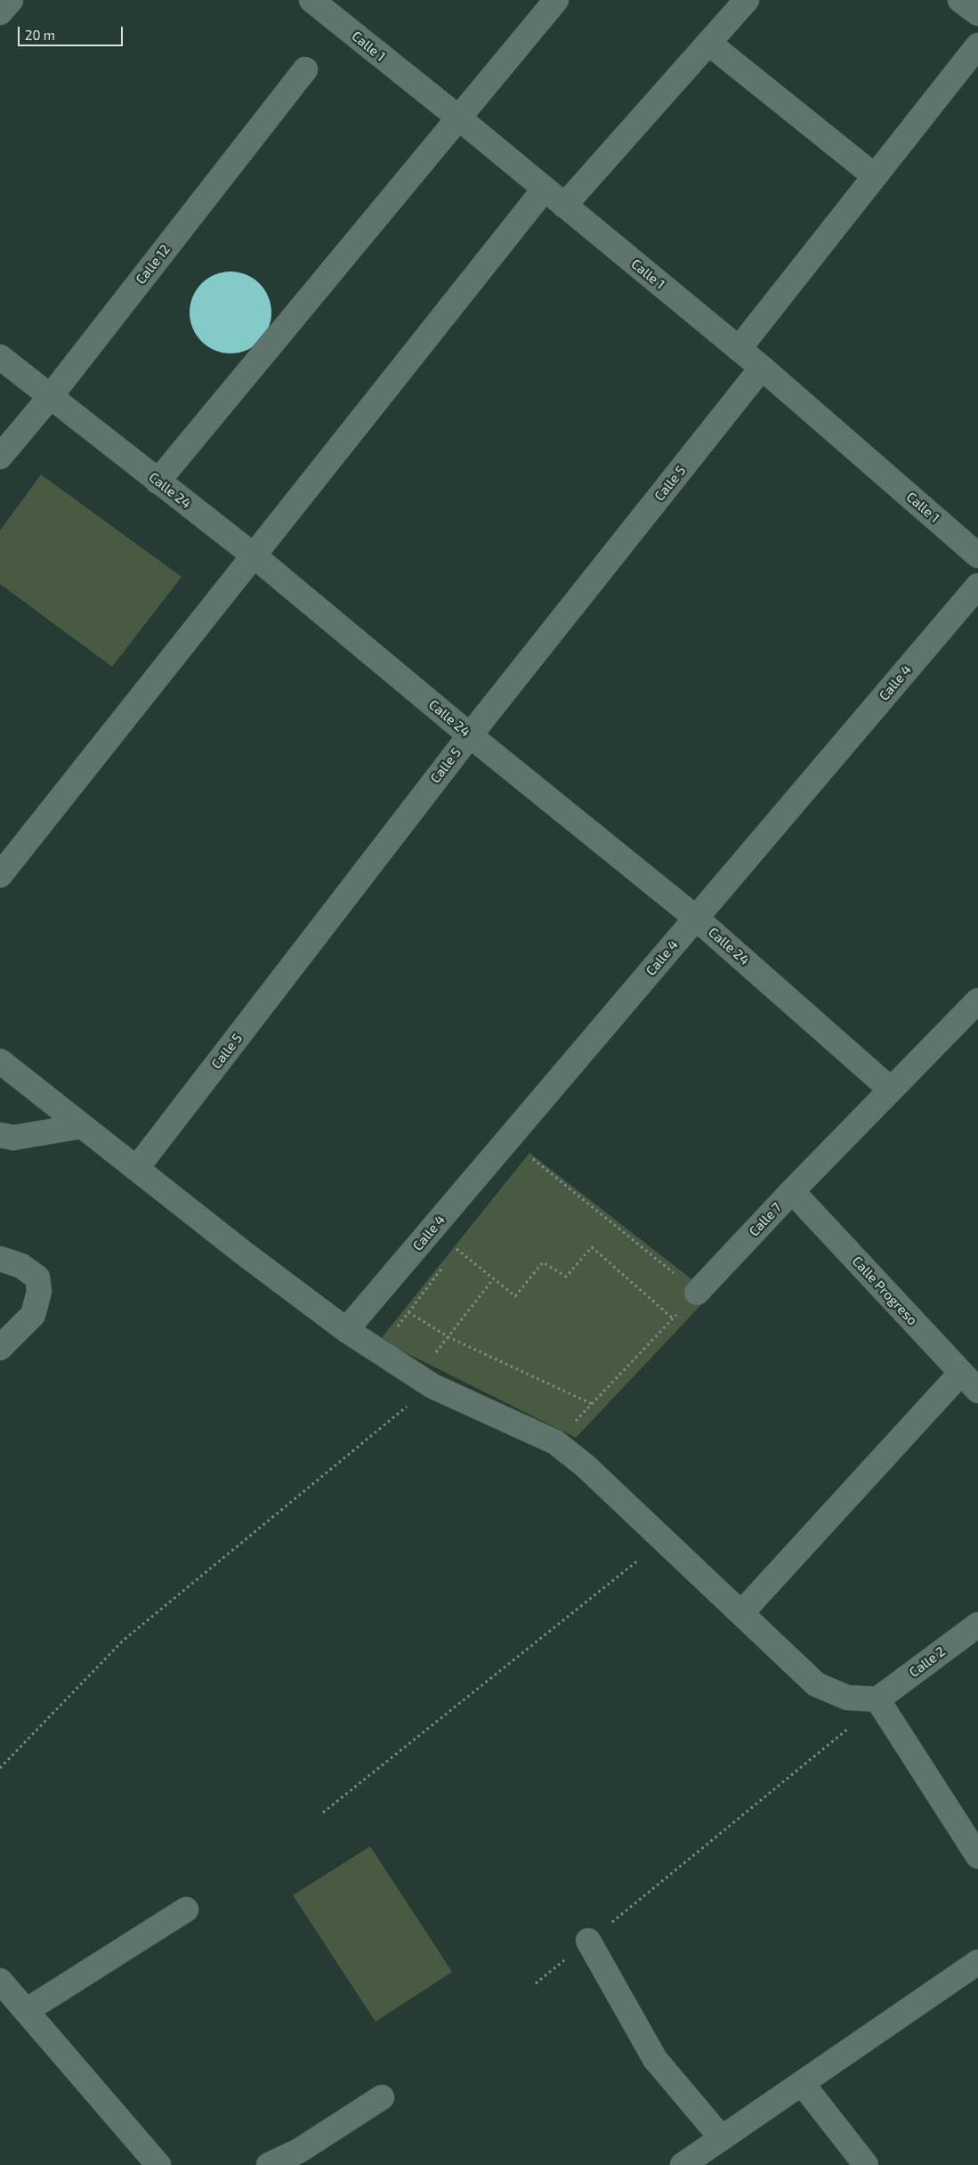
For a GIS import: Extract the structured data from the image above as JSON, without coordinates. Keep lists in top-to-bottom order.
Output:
{
  "streets": {
    "street": [
      "Calle 1",
      "Calle 12",
      "Calle 5",
      "Calle 24",
      "Calle 4",
      "Calle 7",
      "Calle Progreso",
      "Calle 2"
    ]
  },
  "crossings": [
    ["Calle 1", "Calle 5"],
    ["Calle 12", "Calle 24"],
    ["Calle 5", "Calle 24"],
    ["Calle 24", "Calle 4"],
    ["Calle 24", "Calle 7"],
    ["Calle 7", "Calle Progreso"]
  ],
  "scale_bar": "20 m"
}
